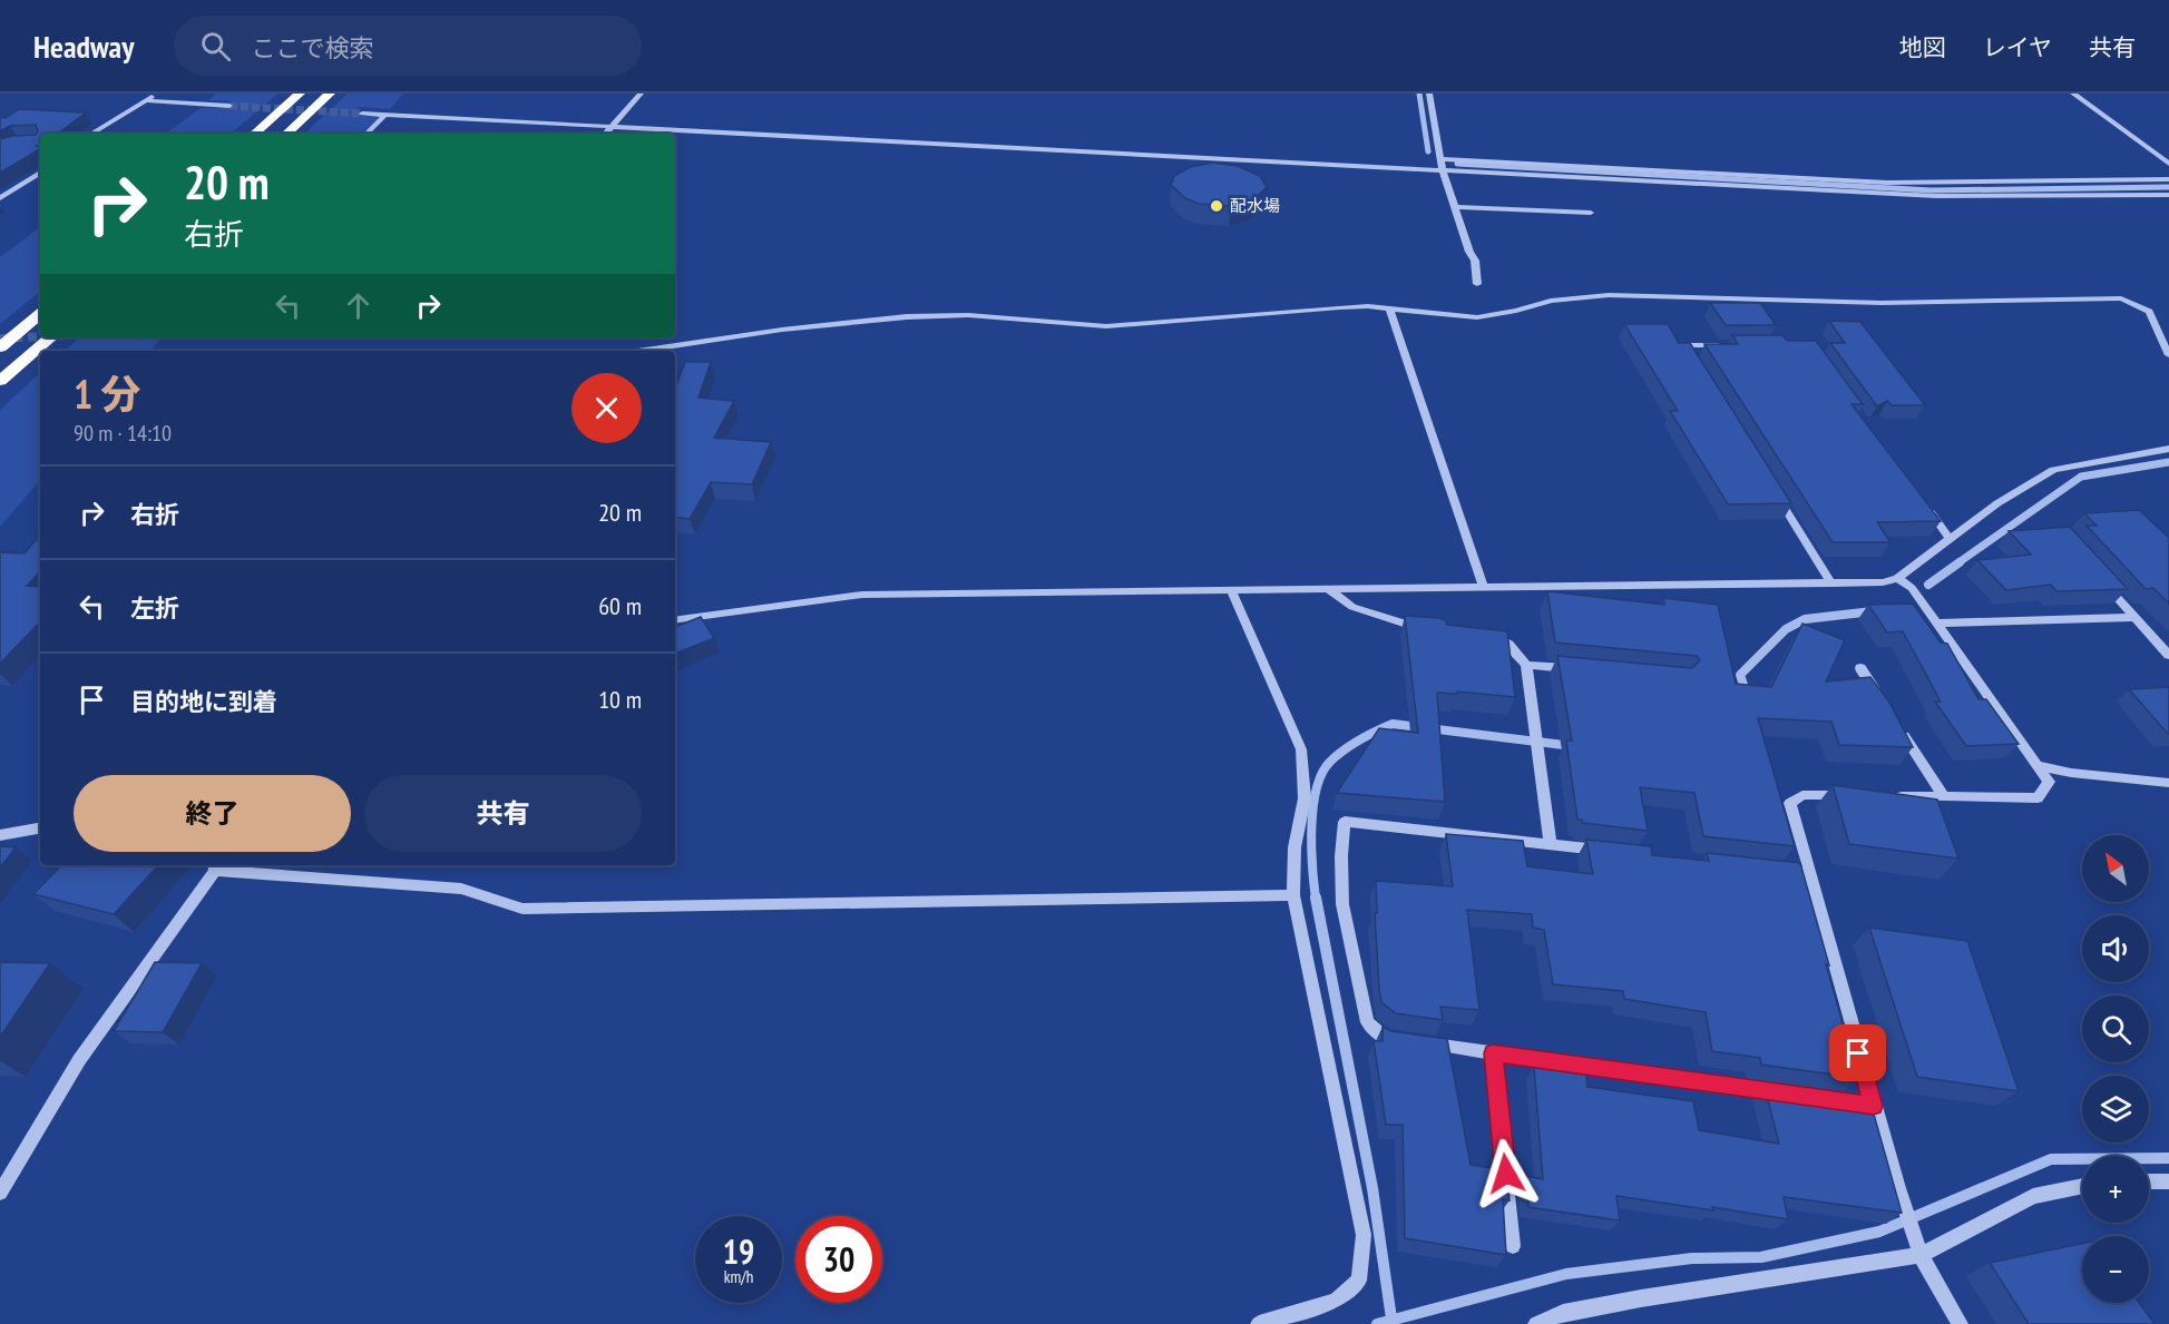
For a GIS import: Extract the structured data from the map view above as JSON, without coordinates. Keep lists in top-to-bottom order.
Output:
{
  "places": ["配水場"],
  "north": "top left",
  "page": {
    "header": "Headway",
    "search": "ここで検索",
    "nav": ["地図", "レイヤ", "共有"],
    "turn": ["20 m", "右折"],
    "heading": ["1 分", "90 m · 14:10"],
    "list": [
      {
        "name": "右折",
        "value": "20 m"
      },
      {
        "name": "左折",
        "value": "60 m"
      },
      {
        "name": "目的地に到着",
        "value": "10 m"
      }
    ],
    "buttons": ["終了", "共有"],
    "map_buttons": ["+", "−"],
    "speed": "19 km/h",
    "limit": "30"
  }
}
